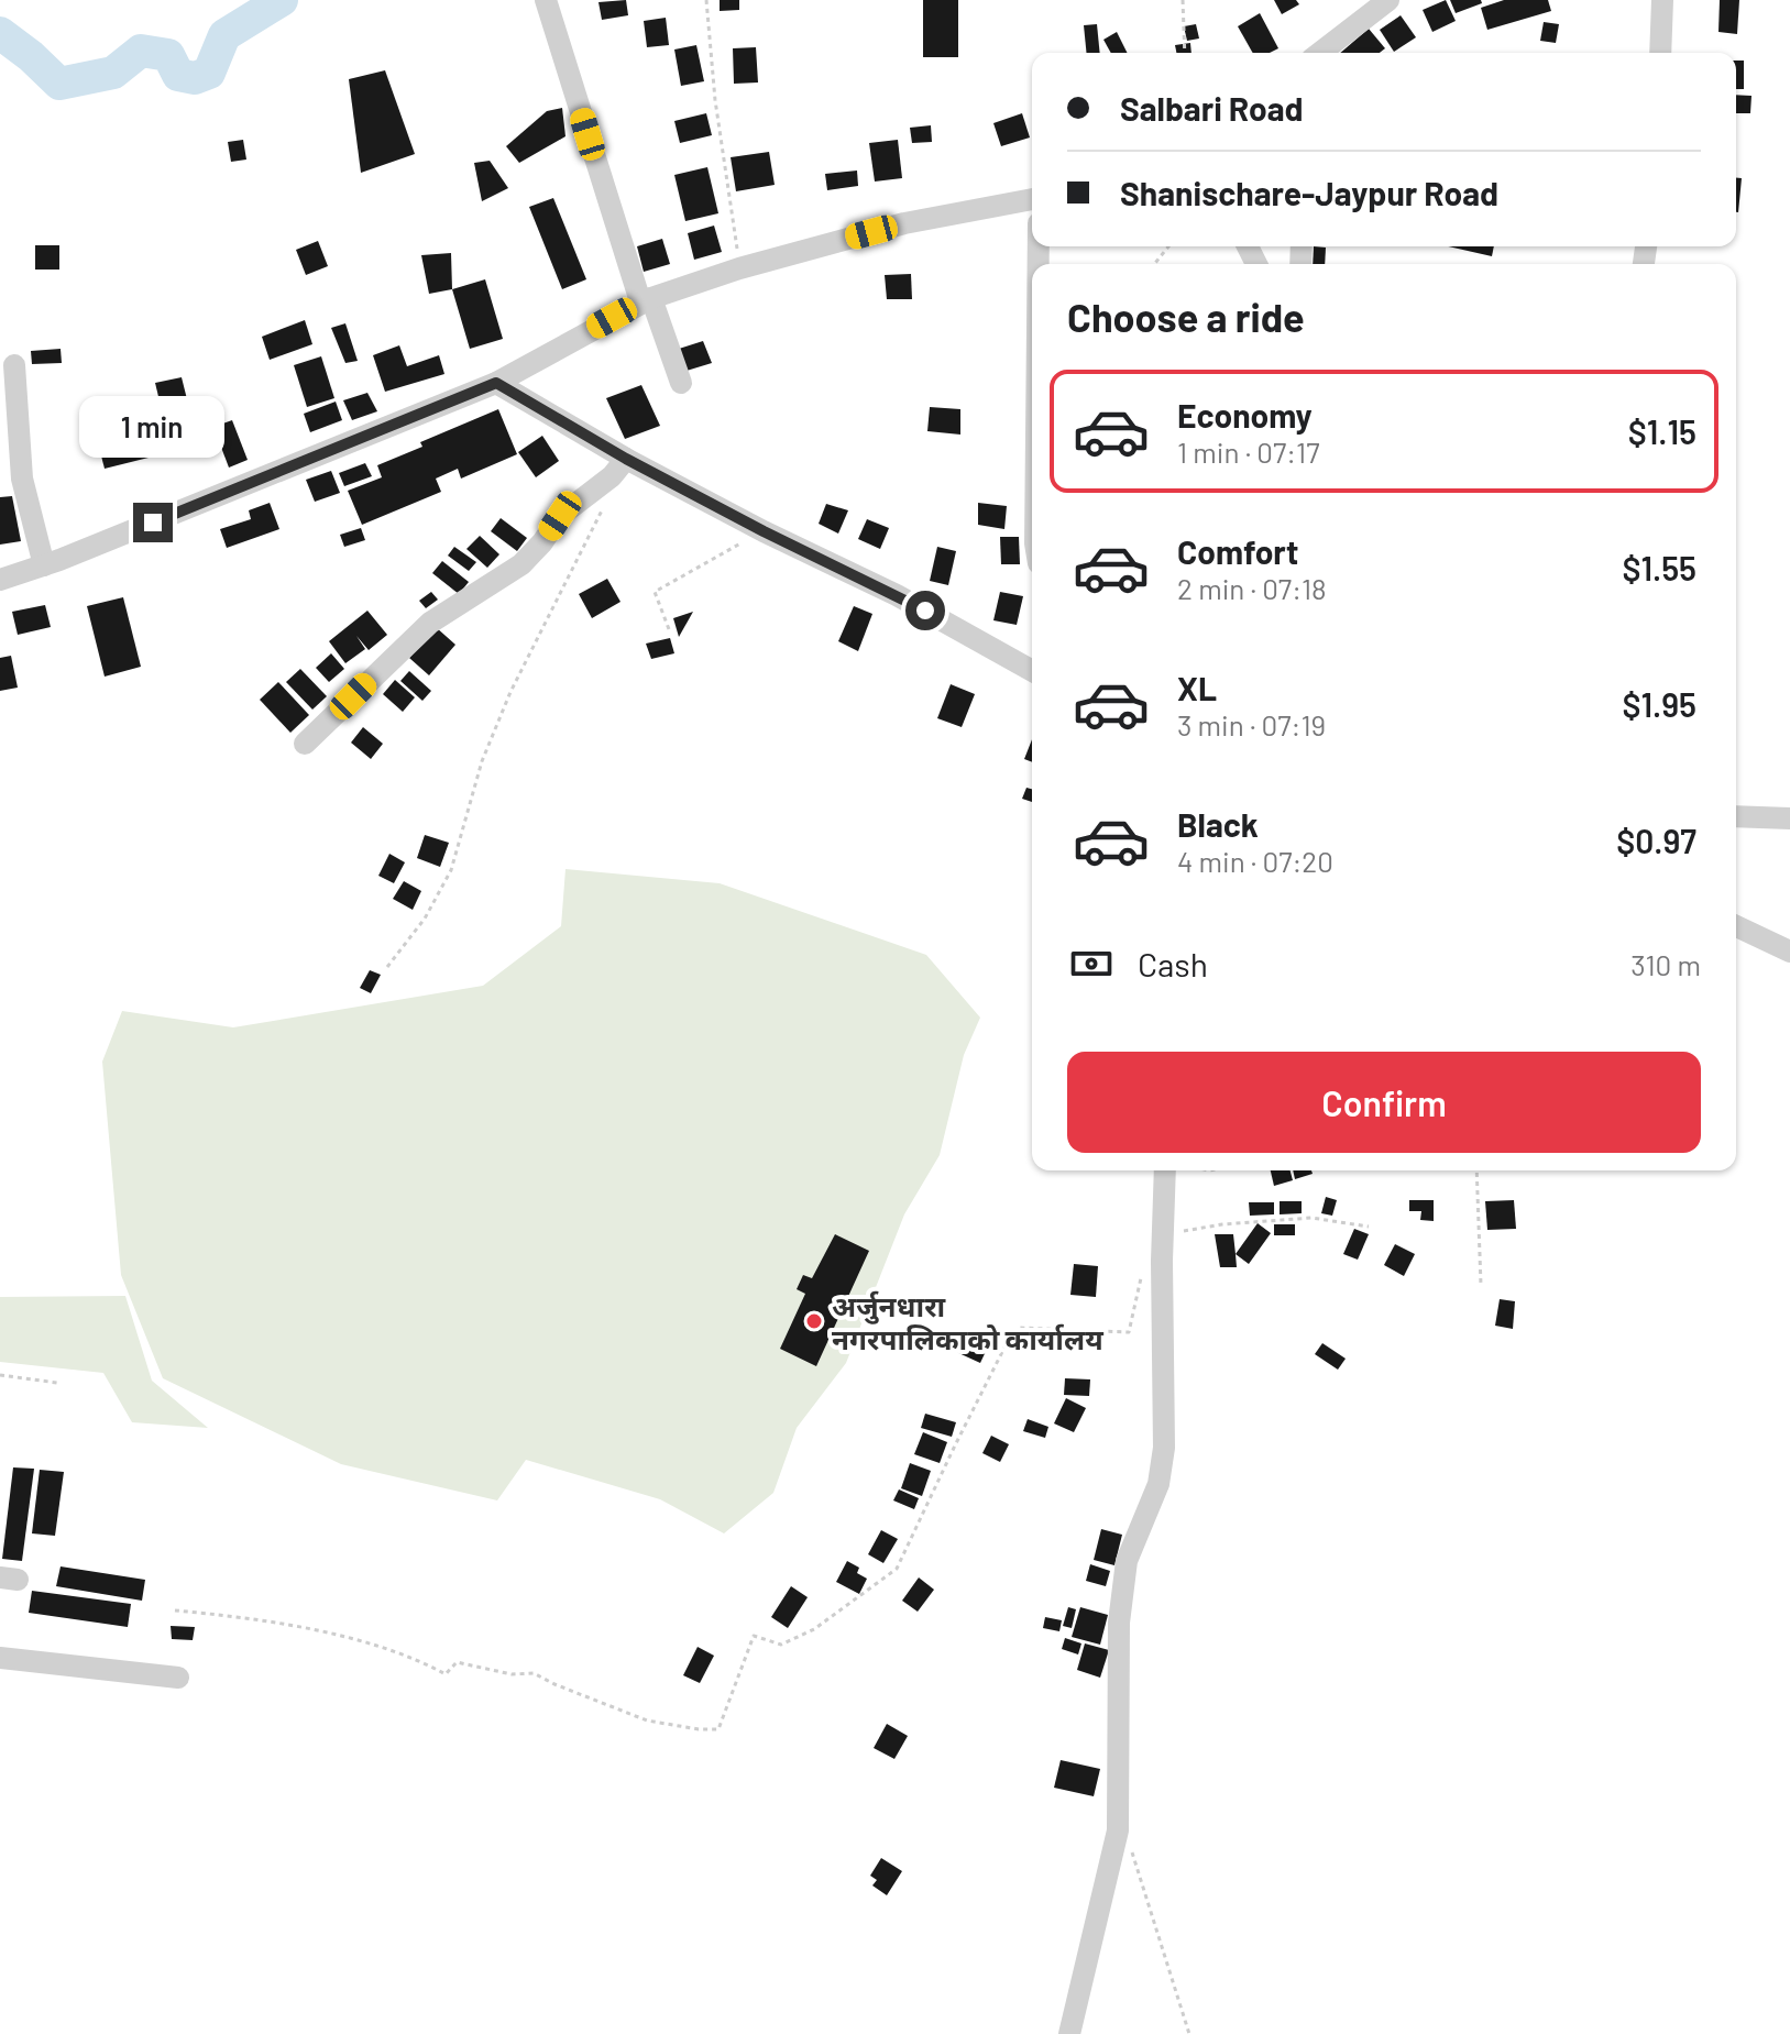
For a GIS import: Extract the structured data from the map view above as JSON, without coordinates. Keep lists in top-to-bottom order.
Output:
{
  "places": ["अर्जुनधारा नगरपालिकाको कार्यालय"],
  "page": {
    "banner": ["Salbari Road", "Shanischare-Jaypur Road"],
    "heading": "Choose a ride",
    "list": [
      {
        "name": "Economy",
        "note": "1 min · 07:17",
        "value": "$1.15"
      },
      {
        "name": "Comfort",
        "note": "2 min · 07:18",
        "value": "$1.55"
      },
      {
        "name": "XL",
        "note": "3 min · 07:19",
        "value": "$1.95"
      },
      {
        "name": "Black",
        "note": "4 min · 07:20",
        "value": "$0.97"
      }
    ],
    "bubble": "1 min",
    "pay": ["Cash", "310 m"],
    "buttons": "Confirm"
  }
}
